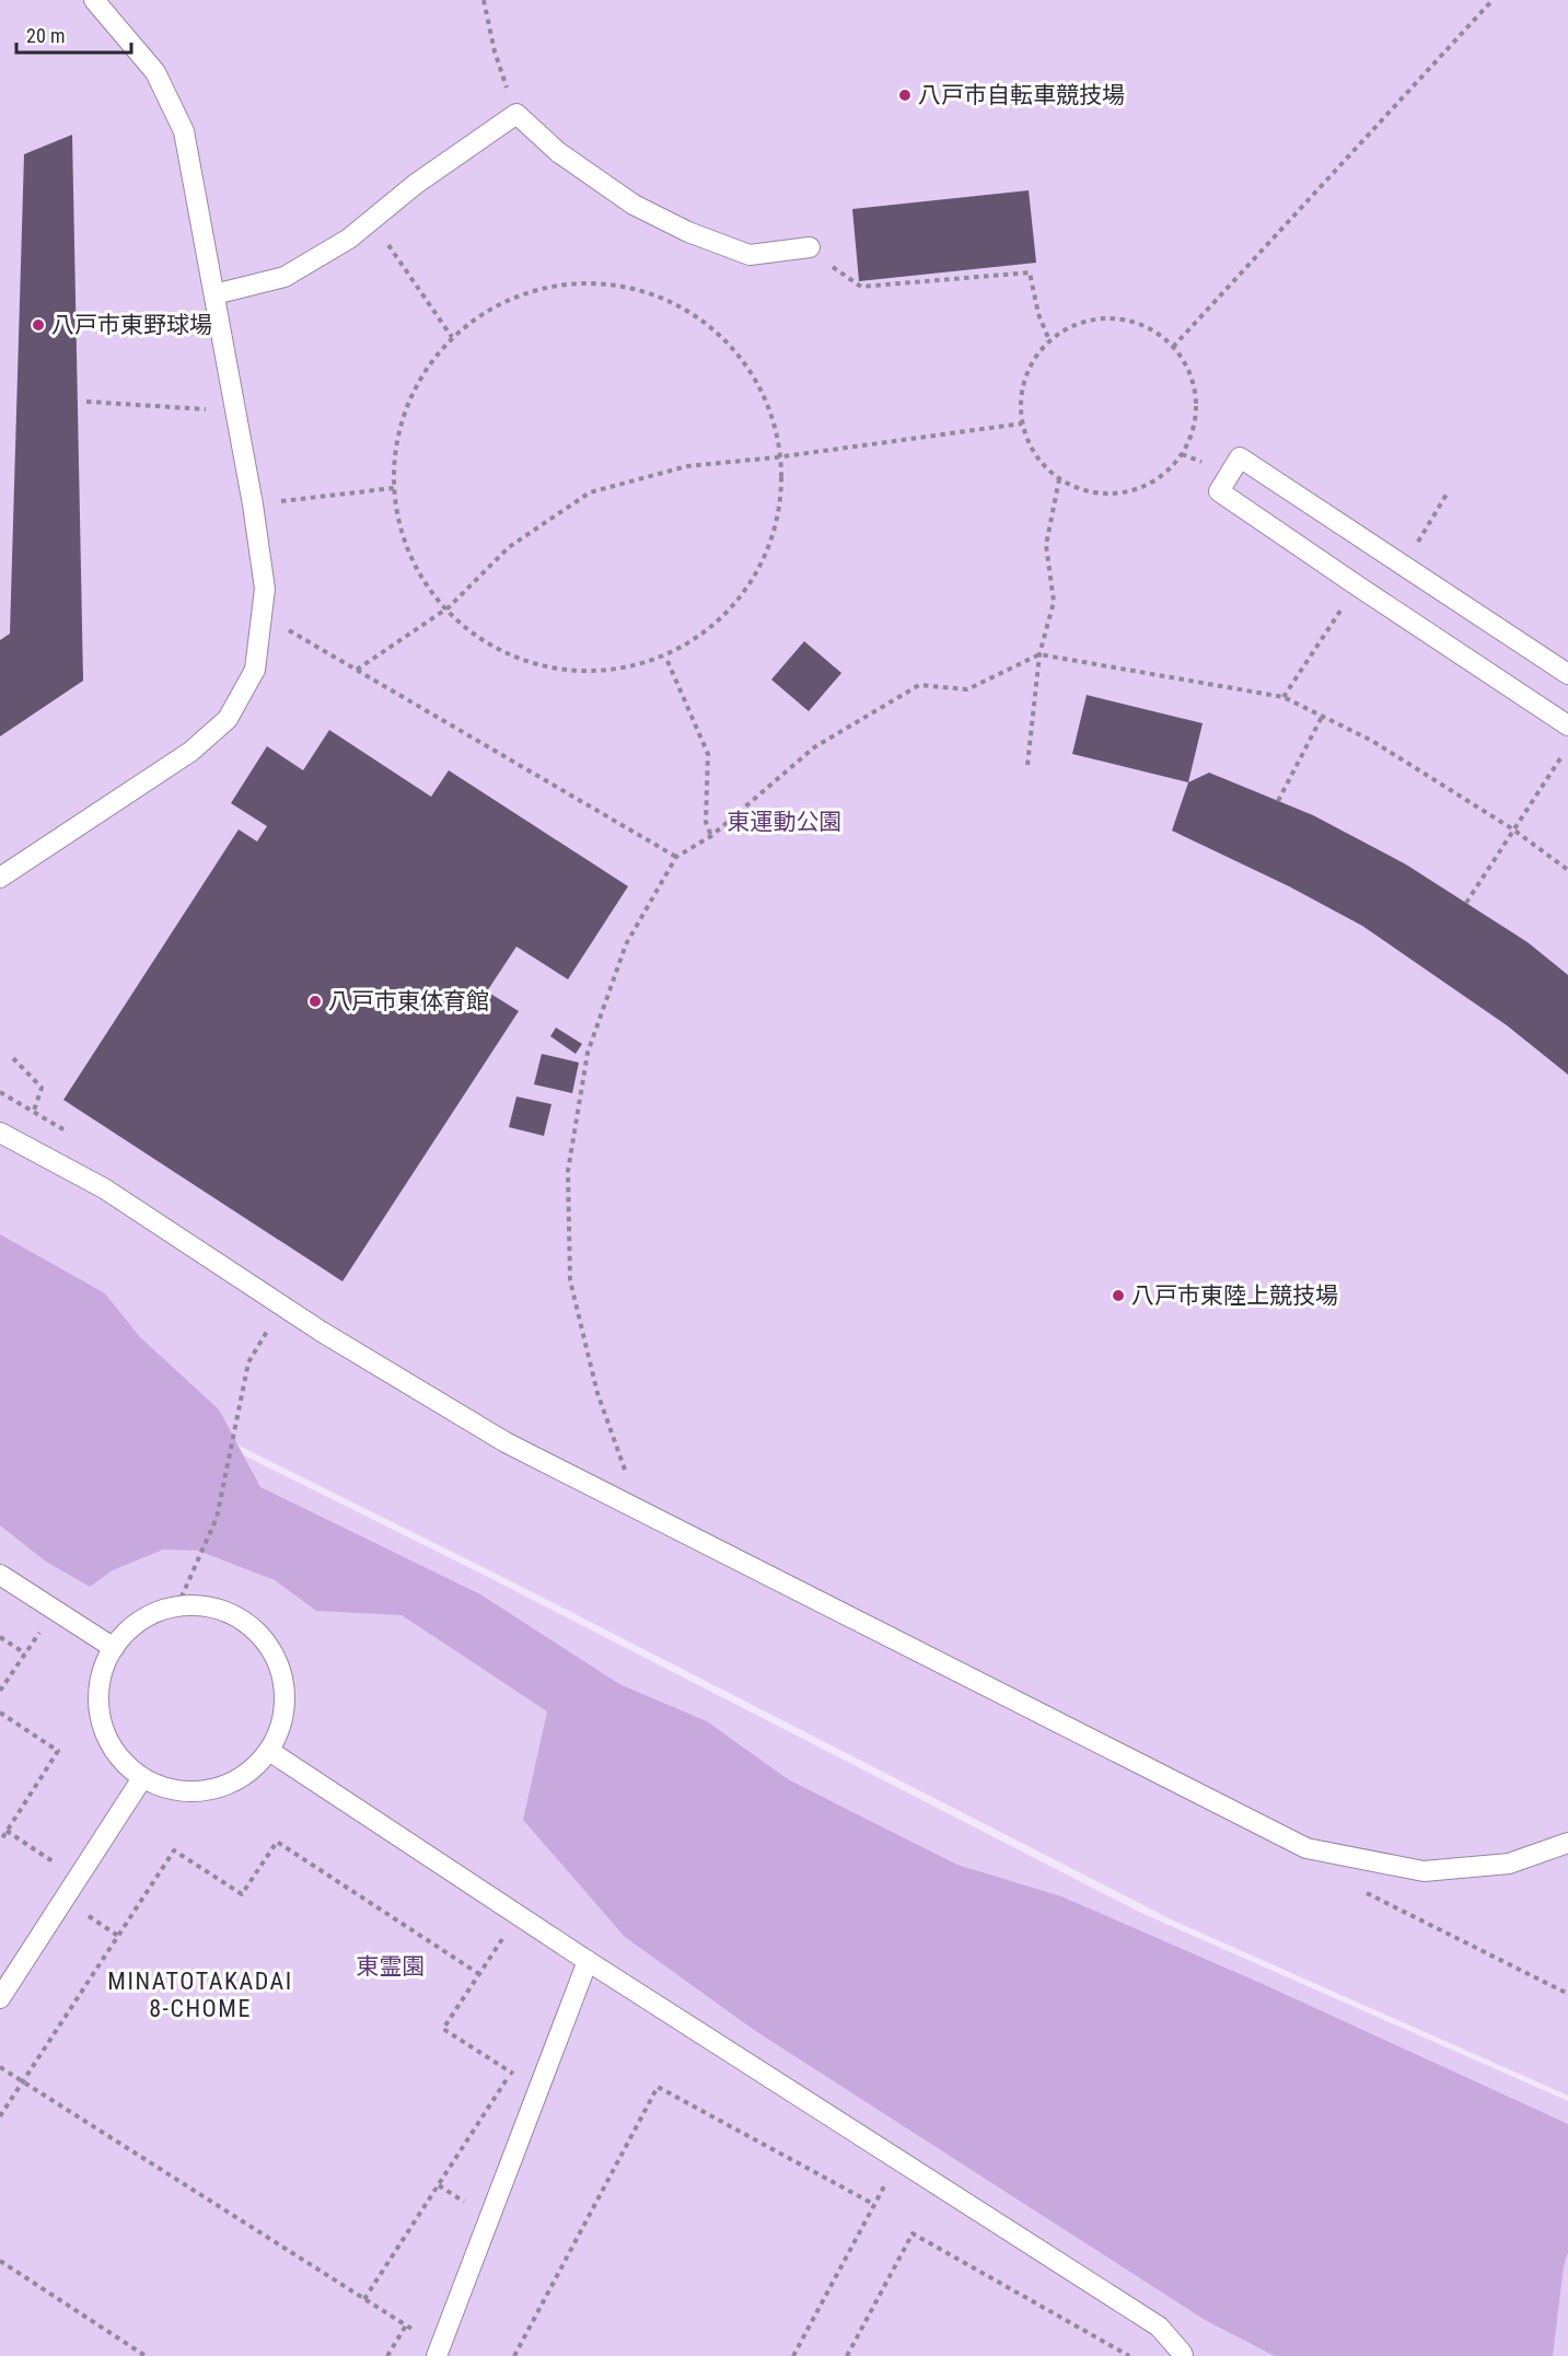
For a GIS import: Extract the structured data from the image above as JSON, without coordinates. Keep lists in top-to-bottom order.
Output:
{
  "districts": ["MINATOTAKADAI 8-CHOME"],
  "parks": ["東運動公園", "東霊園"],
  "places": [
    "八戸市自転車競技場",
    "八戸市東野球場",
    "八戸市東体育館",
    "八戸市東陸上競技場"
  ],
  "scale_bar": "20 m"
}
